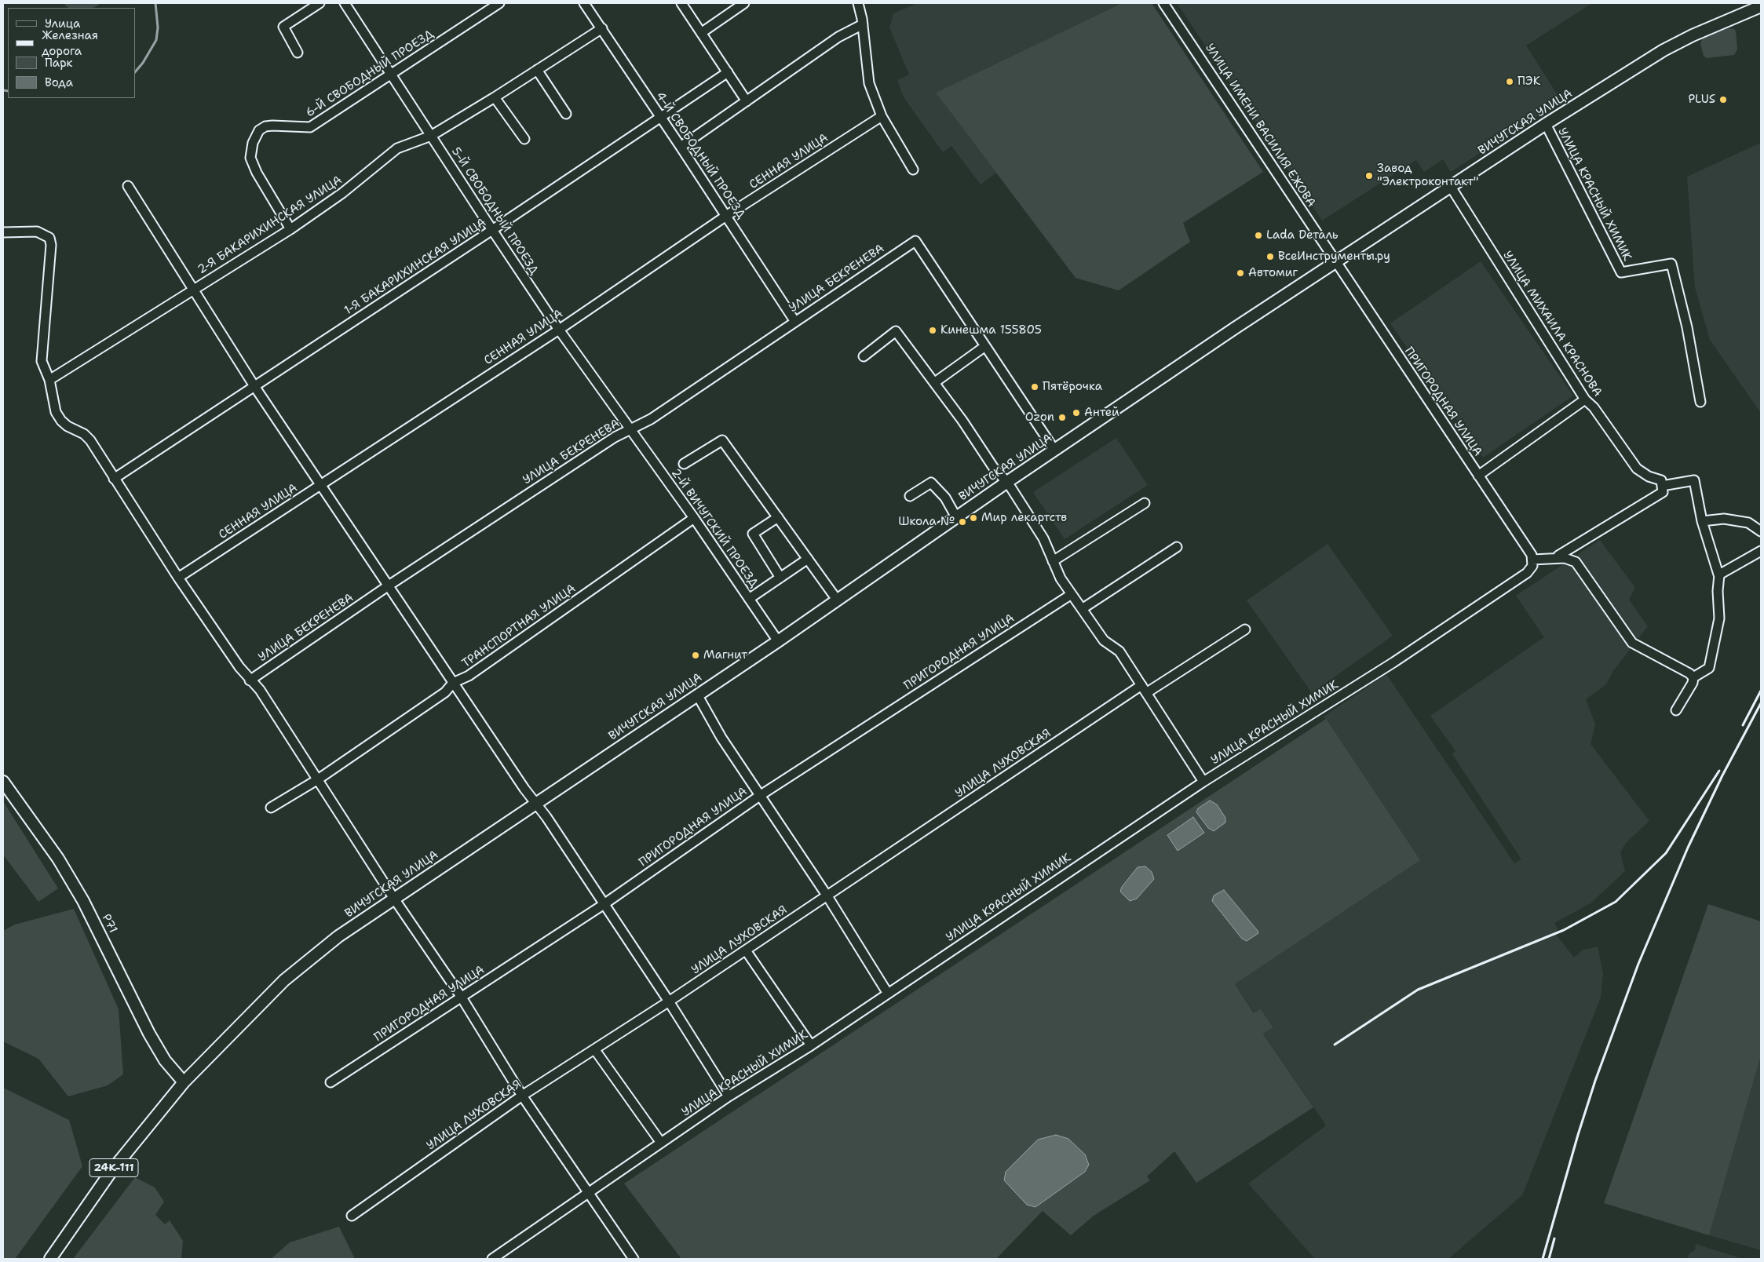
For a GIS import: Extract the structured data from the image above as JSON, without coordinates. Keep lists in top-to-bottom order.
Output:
{
  "streets": {
    "main road": ["ВИЧУГСКАЯ УЛИЦА", "Р71", "24К-111"],
    "street": [
      "6-Й СВОБОДНЫЙ ПРОЕЗД",
      "УЛИЦА ИМЕНИ ВАСИЛИЯ ЕЖОВА",
      "4-Й СВОБОДНЫЙ ПРОЕЗД",
      "СЕННАЯ УЛИЦА",
      "УЛИЦА КРАСНЫЙ ХИМИК",
      "5-Й СВОБОДНЫЙ ПРОЕЗД",
      "2-Я БАКАРИХИНСКАЯ УЛИЦА",
      "1-Я БАКАРИХИНСКАЯ УЛИЦА",
      "УЛИЦА БЕКРЕНЕВА",
      "УЛИЦА МИХАИЛА КРАСНОВА",
      "ПРИГОРОДНАЯ УЛИЦА",
      "2-Й ВИЧУГСКИЙ ПРОЕЗД",
      "ТРАНСПОРТНАЯ УЛИЦА",
      "УЛИЦА ЛУХОВСКАЯ"
    ]
  },
  "crossings": [
    ["6-Й СВОБОДНЫЙ ПРОЕЗД", "5-Й СВОБОДНЫЙ ПРОЕЗД"],
    ["6-Й СВОБОДНЫЙ ПРОЕЗД", "2-Я БАКАРИХИНСКАЯ УЛИЦА"],
    ["ВИЧУГСКАЯ УЛИЦА", "УЛИЦА ИМЕНИ ВАСИЛИЯ ЕЖОВА"],
    ["ВИЧУГСКАЯ УЛИЦА", "УЛИЦА КРАСНЫЙ ХИМИК"],
    ["ВИЧУГСКАЯ УЛИЦА", "УЛИЦА МИХАИЛА КРАСНОВА"],
    ["ВИЧУГСКАЯ УЛИЦА", "ПРИГОРОДНАЯ УЛИЦА"],
    ["ВИЧУГСКАЯ УЛИЦА", "2-Й ВИЧУГСКИЙ ПРОЕЗД"],
    ["ВИЧУГСКАЯ УЛИЦА", "Р71"],
    ["ВИЧУГСКАЯ УЛИЦА", "24К-111"],
    ["УЛИЦА ИМЕНИ ВАСИЛИЯ ЕЖОВА", "ПРИГОРОДНАЯ УЛИЦА"],
    ["4-Й СВОБОДНЫЙ ПРОЕЗД", "СЕННАЯ УЛИЦА"],
    ["4-Й СВОБОДНЫЙ ПРОЕЗД", "2-Я БАКАРИХИНСКАЯ УЛИЦА"],
    ["4-Й СВОБОДНЫЙ ПРОЕЗД", "1-Я БАКАРИХИНСКАЯ УЛИЦА"],
    ["4-Й СВОБОДНЫЙ ПРОЕЗД", "УЛИЦА БЕКРЕНЕВА"],
    ["СЕННАЯ УЛИЦА", "5-Й СВОБОДНЫЙ ПРОЕЗД"],
    ["УЛИЦА КРАСНЫЙ ХИМИК", "ПРИГОРОДНАЯ УЛИЦА"],
    ["5-Й СВОБОДНЫЙ ПРОЕЗД", "2-Я БАКАРИХИНСКАЯ УЛИЦА"],
    ["5-Й СВОБОДНЫЙ ПРОЕЗД", "1-Я БАКАРИХИНСКАЯ УЛИЦА"],
    ["5-Й СВОБОДНЫЙ ПРОЕЗД", "УЛИЦА БЕКРЕНЕВА"],
    ["5-Й СВОБОДНЫЙ ПРОЕЗД", "2-Й ВИЧУГСКИЙ ПРОЕЗД"],
    ["УЛИЦА БЕКРЕНЕВА", "2-Й ВИЧУГСКИЙ ПРОЕЗД"],
    ["2-Й ВИЧУГСКИЙ ПРОЕЗД", "ТРАНСПОРТНАЯ УЛИЦА"],
    ["Р71", "24К-111"]
  ],
  "places": [
    "ПЭК",
    "PLUS",
    "Завод \"Электроконтакт\"",
    "Lada Dеталь",
    "ВсеИнструменты.ру",
    "Автомиг",
    "Кинешма 155805",
    "Пятёрочка",
    "Антей",
    "Ozon",
    "Мир лекартств",
    "Школа №",
    "Магнит"
  ],
  "legend": [
    "Улица",
    "Железная дорога",
    "Парк",
    "Вода"
  ]
}
